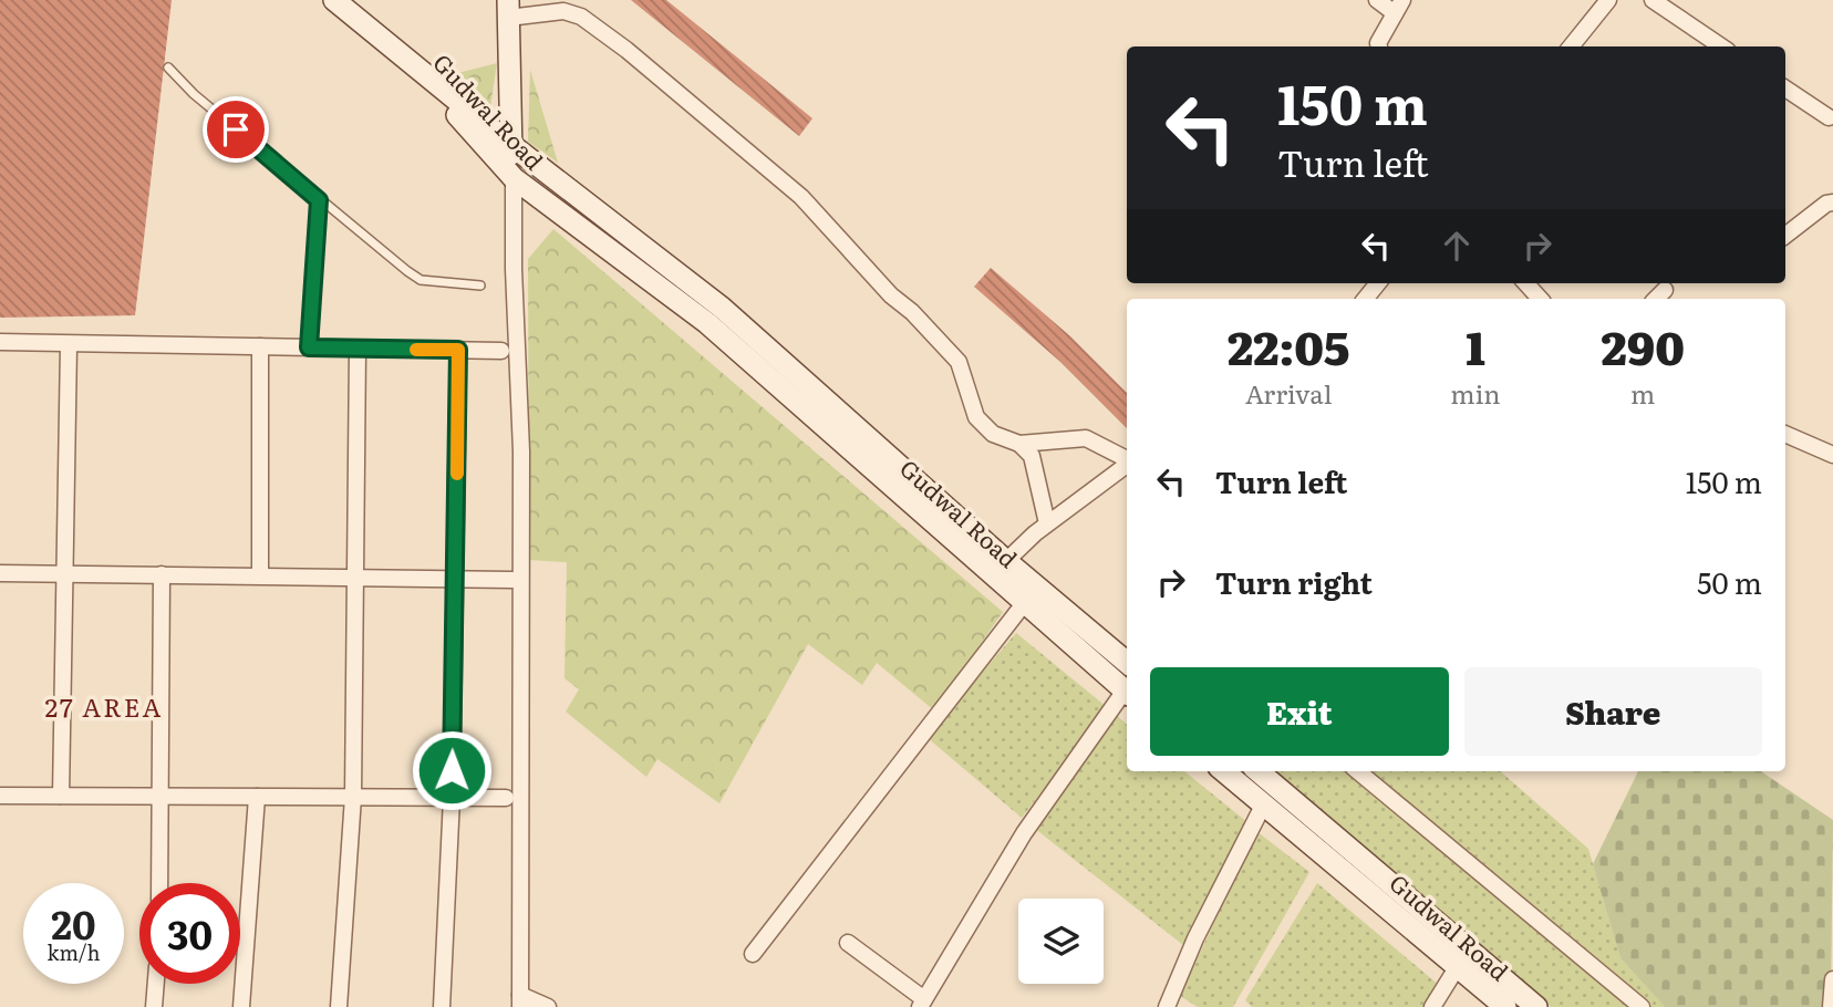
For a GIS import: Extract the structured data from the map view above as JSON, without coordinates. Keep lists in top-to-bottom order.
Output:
{
  "streets": {
    "main road": ["Gudwal Road"]
  },
  "districts": ["27 AREA"],
  "page": {
    "turn": ["150 m", "Turn left"],
    "eta": [
      "22:05",
      "Arrival",
      "1",
      "min",
      "290",
      "m"
    ],
    "list": [
      {
        "name": "Turn left",
        "value": "150 m"
      },
      {
        "name": "Turn right",
        "value": "50 m"
      }
    ],
    "buttons": ["Exit", "Share"],
    "speed": "20 km/h",
    "limit": "30"
  }
}
